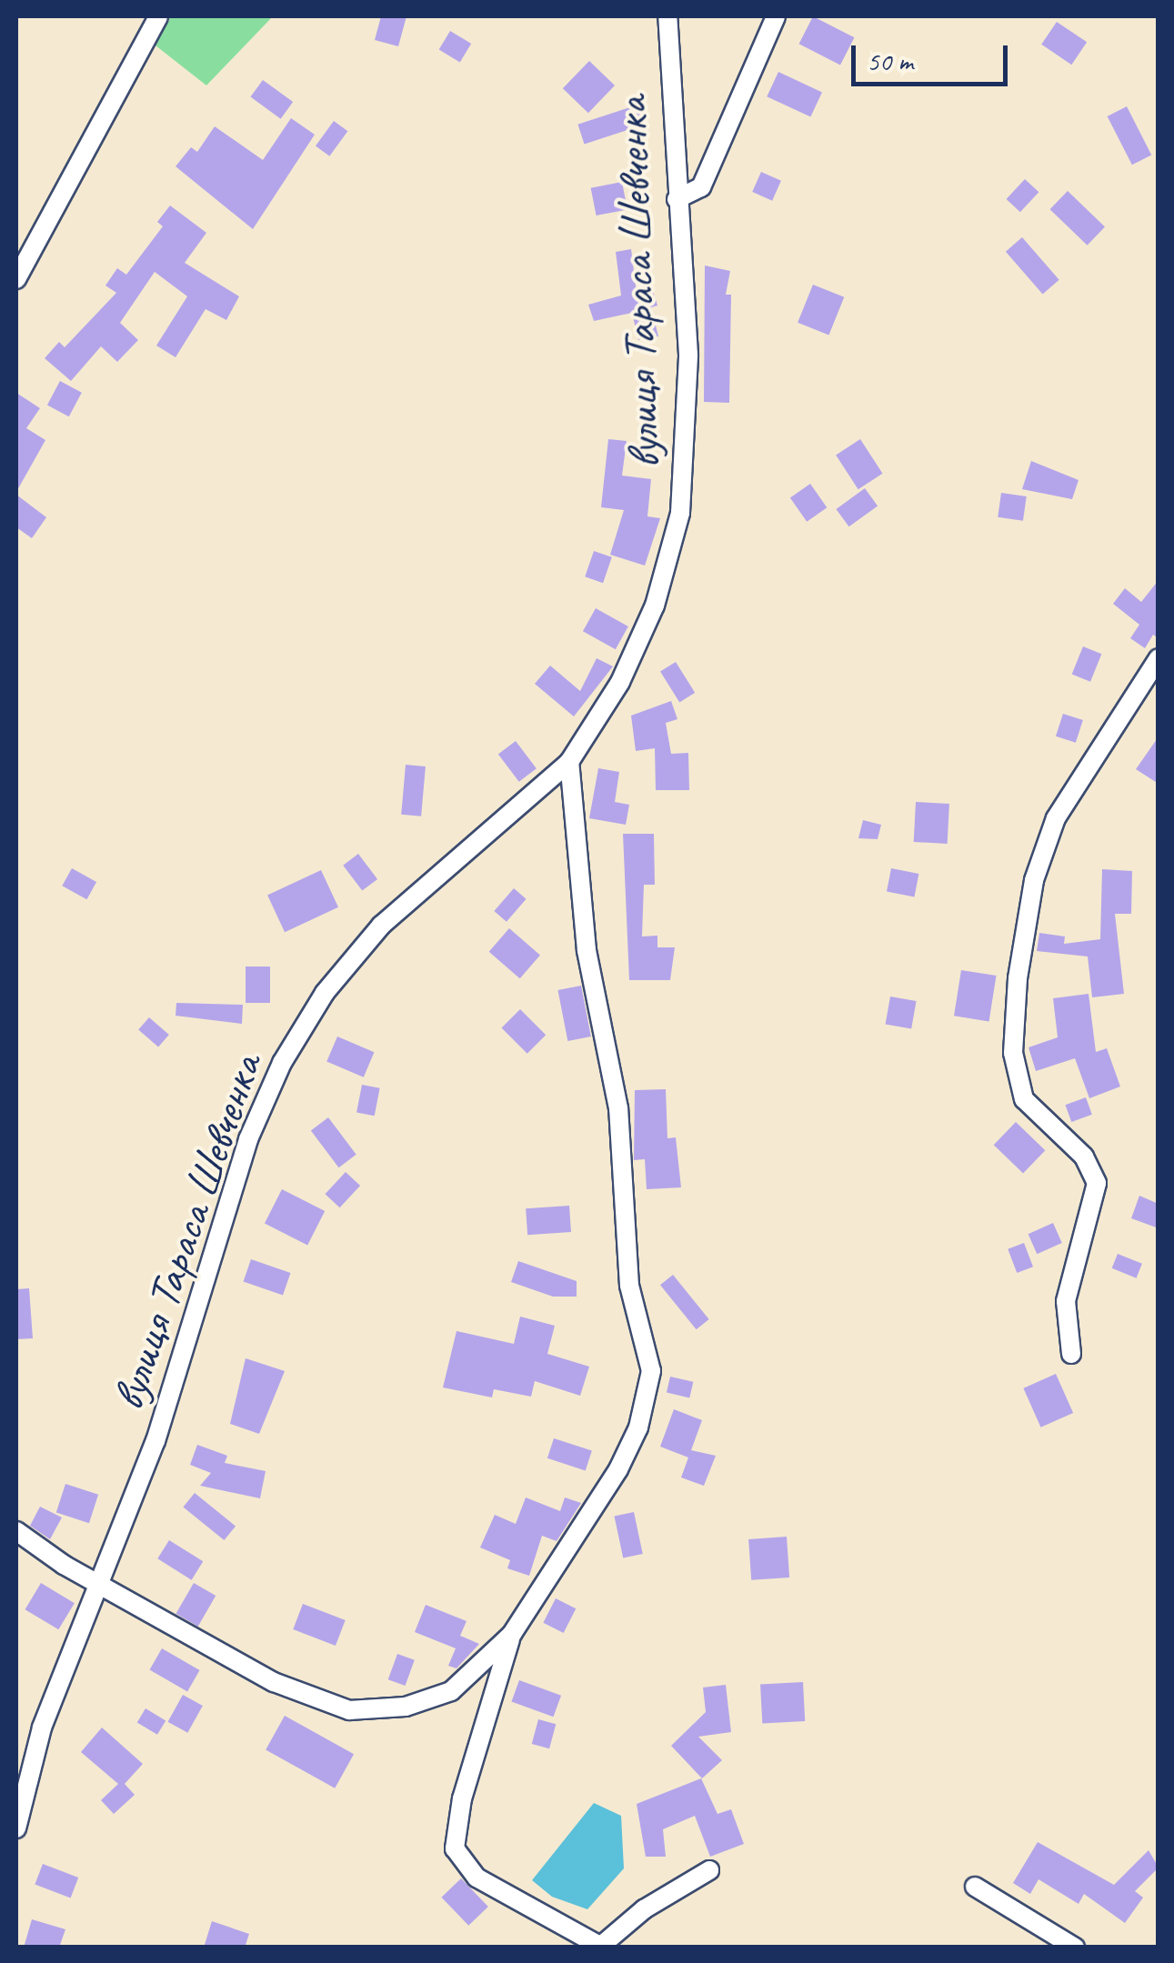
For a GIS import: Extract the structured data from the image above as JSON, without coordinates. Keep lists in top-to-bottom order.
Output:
{
  "streets": {
    "street": ["вулиця Тараса Шевченка"]
  },
  "scale_bar": "50 m"
}
